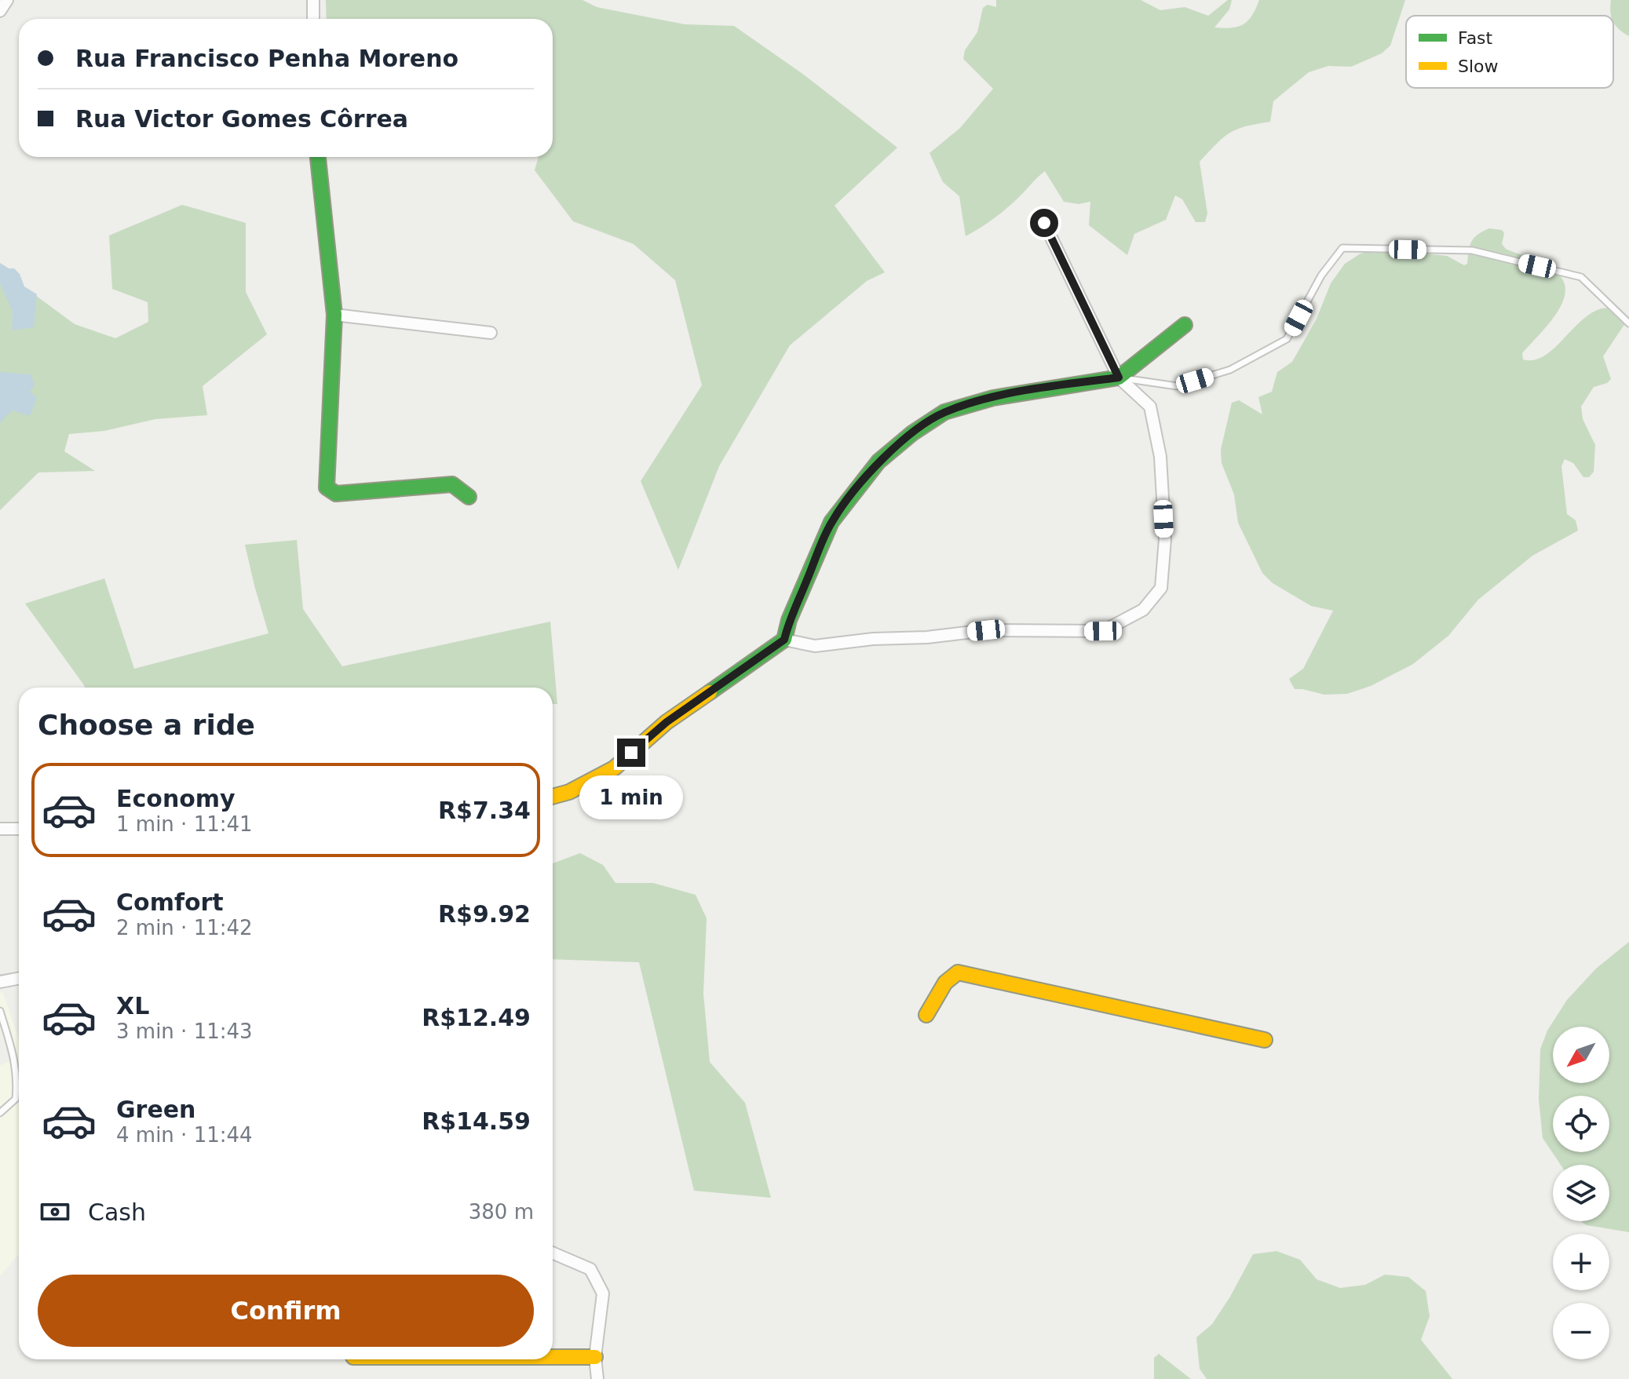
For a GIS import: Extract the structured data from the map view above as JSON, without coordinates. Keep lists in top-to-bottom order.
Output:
{
  "legend": ["Fast", "Slow"],
  "north": "bottom left",
  "page": {
    "banner": ["Rua Francisco Penha Moreno", "Rua Victor Gomes Côrrea"],
    "heading": "Choose a ride",
    "list": [
      {
        "name": "Economy",
        "note": "1 min · 11:41",
        "value": "R$7.34"
      },
      {
        "name": "Comfort",
        "note": "2 min · 11:42",
        "value": "R$9.92"
      },
      {
        "name": "XL",
        "note": "3 min · 11:43",
        "value": "R$12.49"
      },
      {
        "name": "Green",
        "note": "4 min · 11:44",
        "value": "R$14.59"
      }
    ],
    "bubble": "1 min",
    "map_buttons": ["+", "−"],
    "pay": ["Cash", "380 m"],
    "buttons": "Confirm"
  }
}
